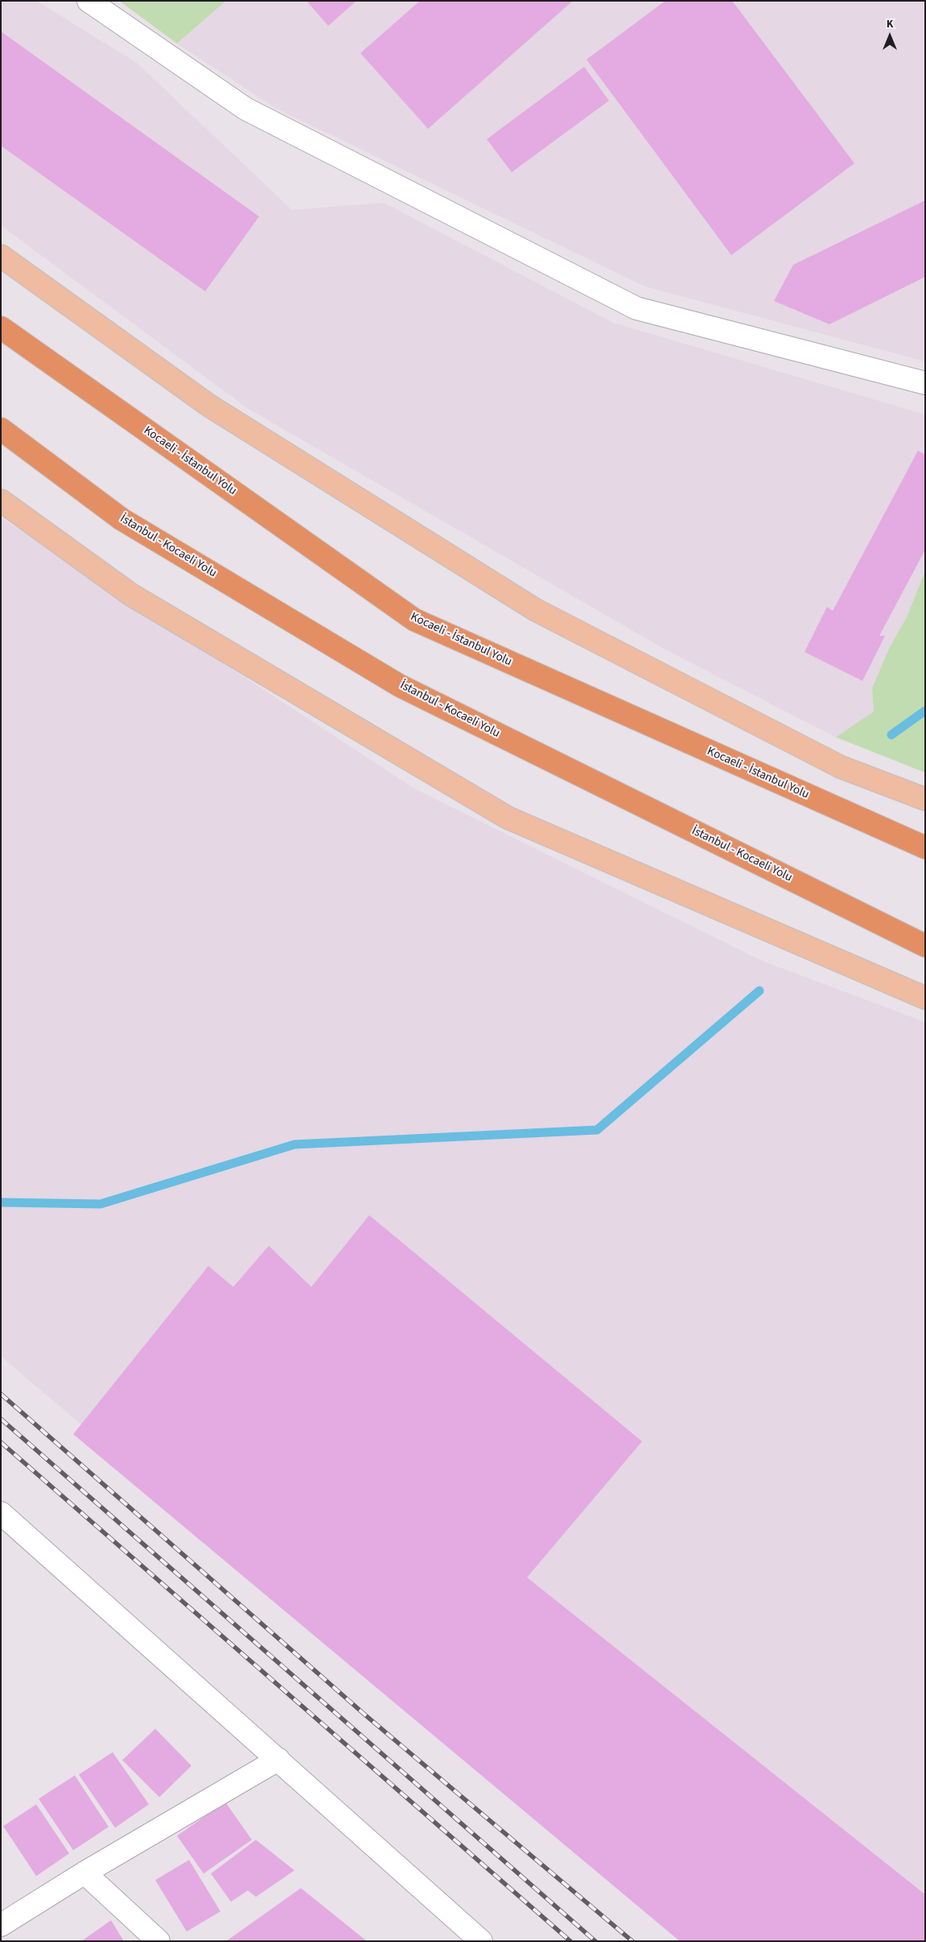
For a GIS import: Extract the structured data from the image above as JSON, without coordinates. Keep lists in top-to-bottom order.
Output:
{
  "streets": {
    "highway": ["Kocaeli - İstanbul Yolu", "İstanbul - Kocaeli Yolu"]
  },
  "north": "top"
}
